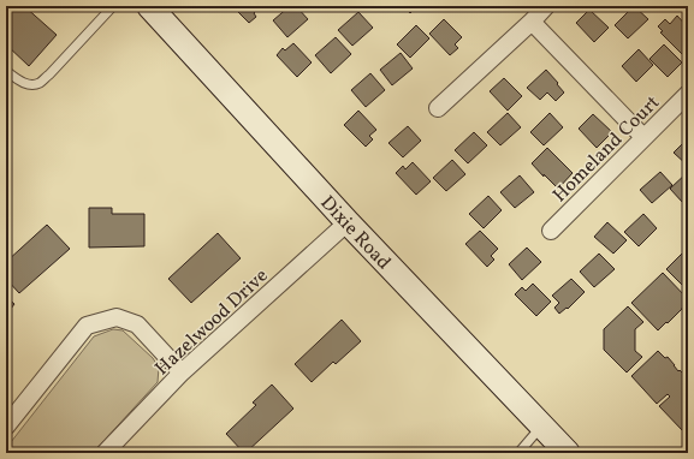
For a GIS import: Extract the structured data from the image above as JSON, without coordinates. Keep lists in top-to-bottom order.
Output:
{
  "streets": {
    "main road": ["Dixie Road"],
    "street": ["Homeland Court", "Hazelwood Drive"]
  },
  "crossings": [
    ["Dixie Road", "Hazelwood Drive"]
  ]
}
